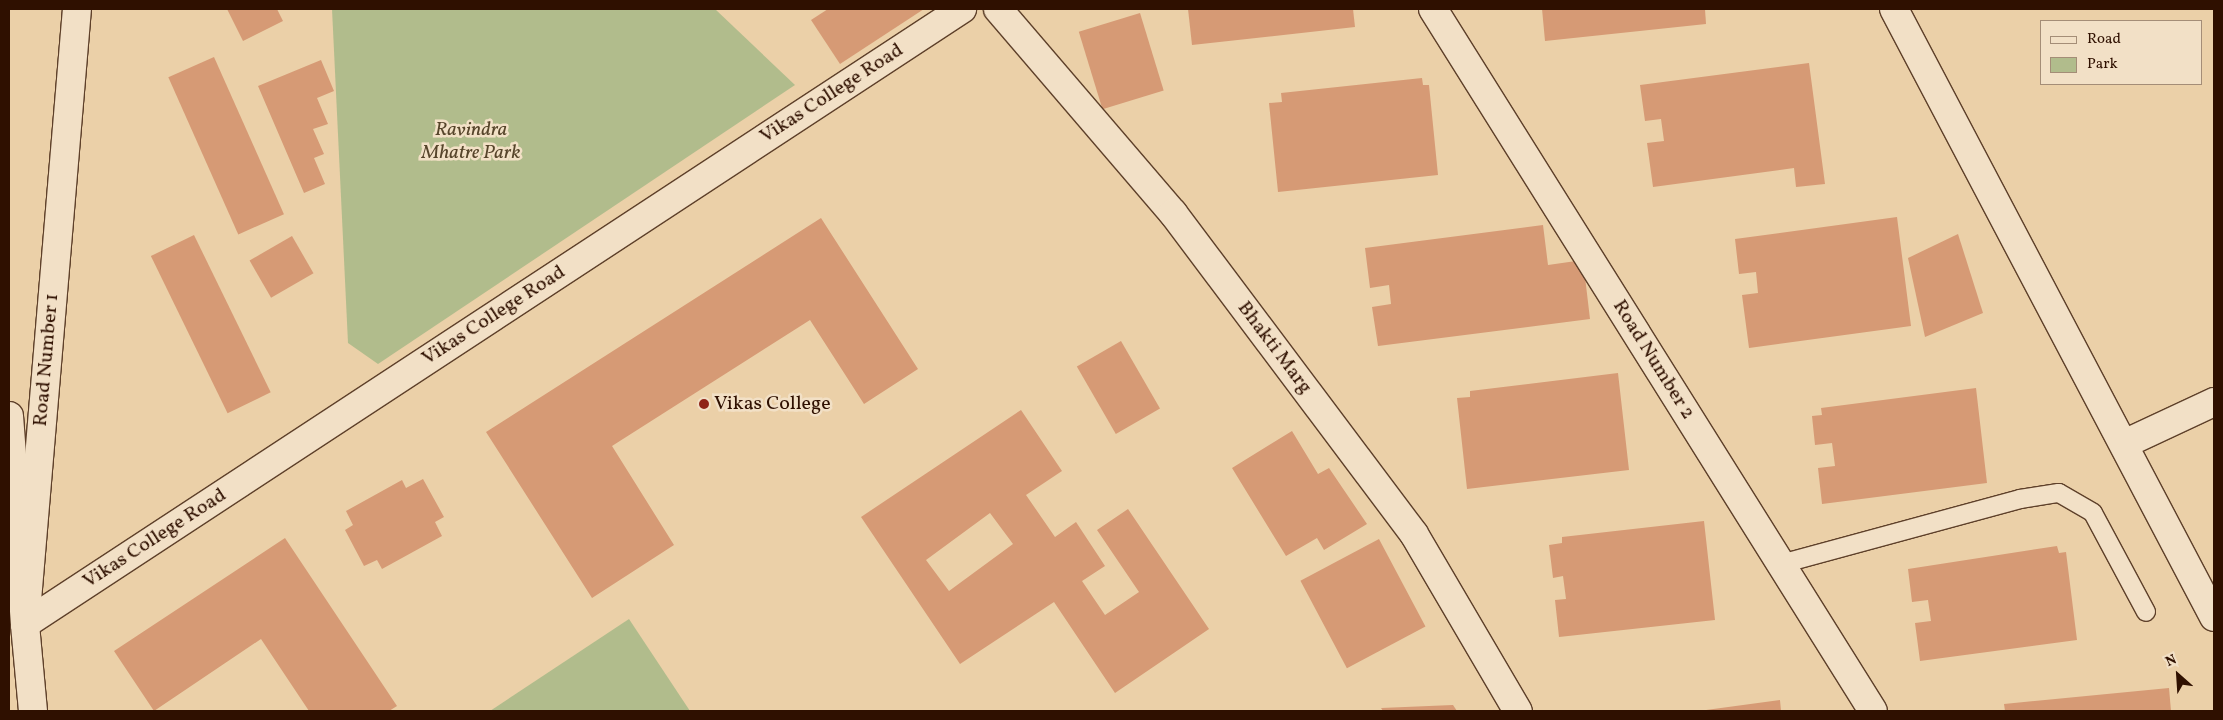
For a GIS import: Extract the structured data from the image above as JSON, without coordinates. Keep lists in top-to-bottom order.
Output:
{
  "streets": {
    "street": [
      "Vikas College Road",
      "Bhakti Marg",
      "Road Number 1",
      "Road Number 2"
    ]
  },
  "crossings": [
    ["Vikas College Road", "Road Number 1"]
  ],
  "parks": ["Ravindra Mhatre Park"],
  "places": ["Vikas College"],
  "legend": ["Road", "Park"],
  "north": "top left"
}
